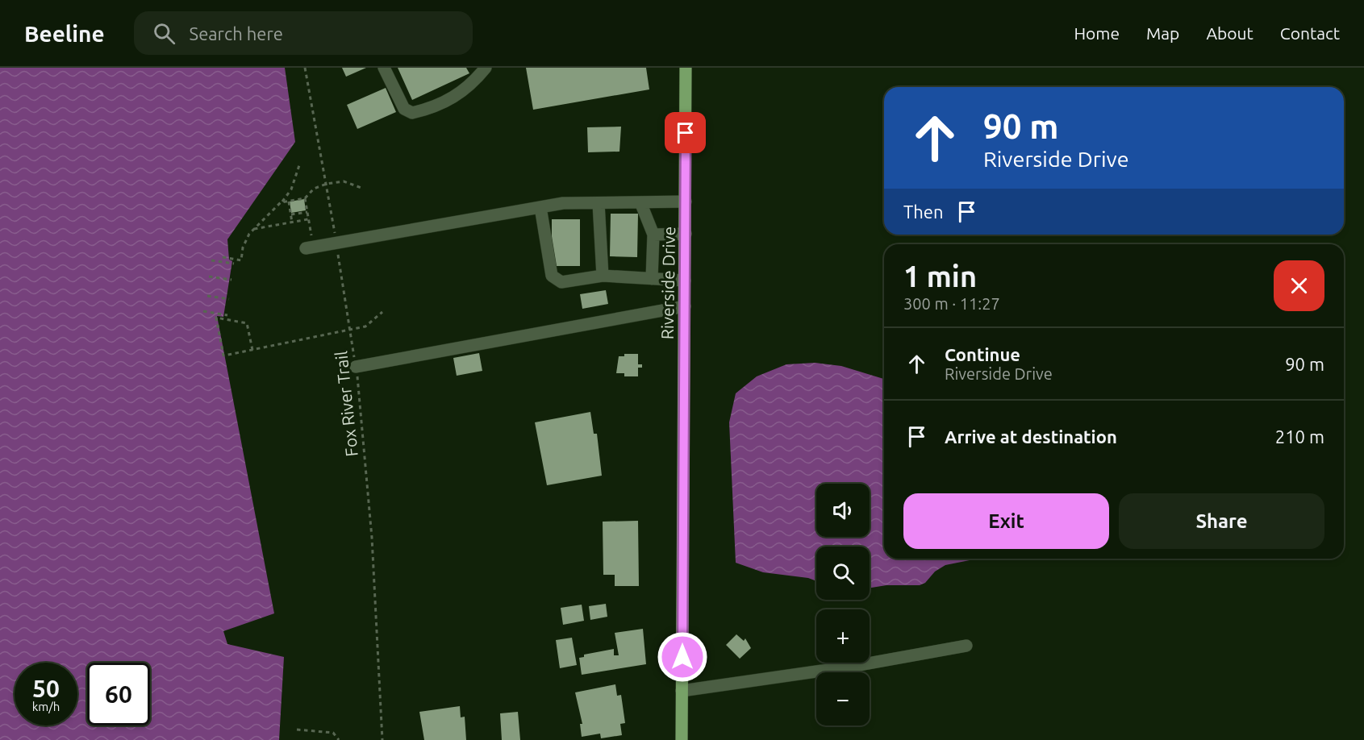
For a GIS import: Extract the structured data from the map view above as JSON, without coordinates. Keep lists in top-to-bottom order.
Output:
{
  "streets": {
    "main road": ["Riverside Drive"],
    "path": ["Fox River Trail"]
  },
  "page": {
    "header": "Beeline",
    "search": "Search here",
    "nav": [
      "Home",
      "Map",
      "About",
      "Contact"
    ],
    "turn": ["90 m", "Riverside Drive"],
    "then": "Then",
    "heading": ["1 min", "300 m · 11:27"],
    "list": [
      {
        "name": "Continue",
        "note": "Riverside Drive",
        "value": "90 m"
      },
      {
        "name": "Arrive at destination",
        "value": "210 m"
      }
    ],
    "map_buttons": ["+", "−"],
    "buttons": ["Exit", "Share"],
    "speed": "50 km/h",
    "limit": "60"
  }
}
